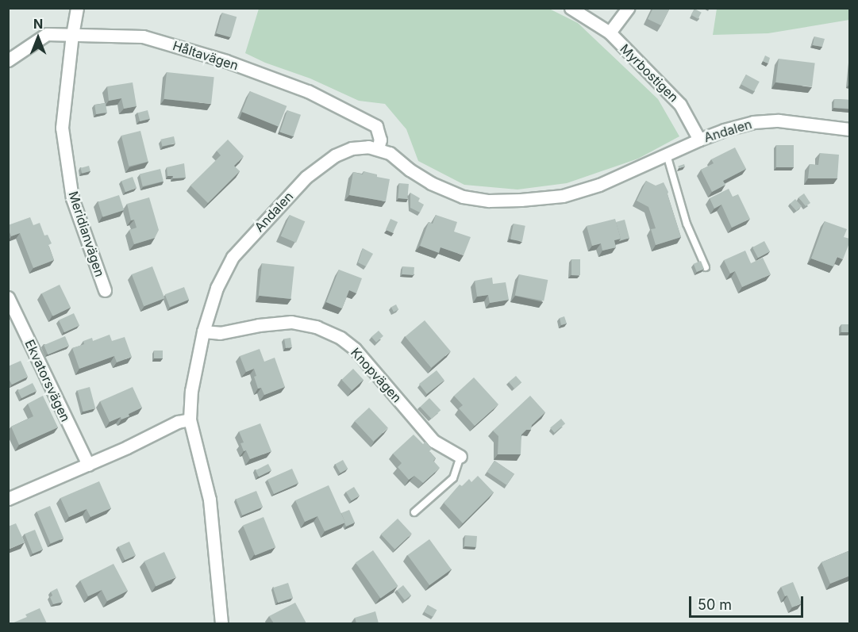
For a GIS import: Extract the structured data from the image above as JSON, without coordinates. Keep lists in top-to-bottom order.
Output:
{
  "streets": {
    "street": [
      "Håltavägen",
      "Myrbostigen",
      "Andalen",
      "Meridianvägen",
      "Knopvägen",
      "Ekvatorsvägen"
    ]
  },
  "crossings": [
    ["Håltavägen", "Andalen"],
    ["Håltavägen", "Meridianvägen"],
    ["Myrbostigen", "Andalen"],
    ["Andalen", "Knopvägen"]
  ],
  "scale_bar": "50 m",
  "north": "top"
}
